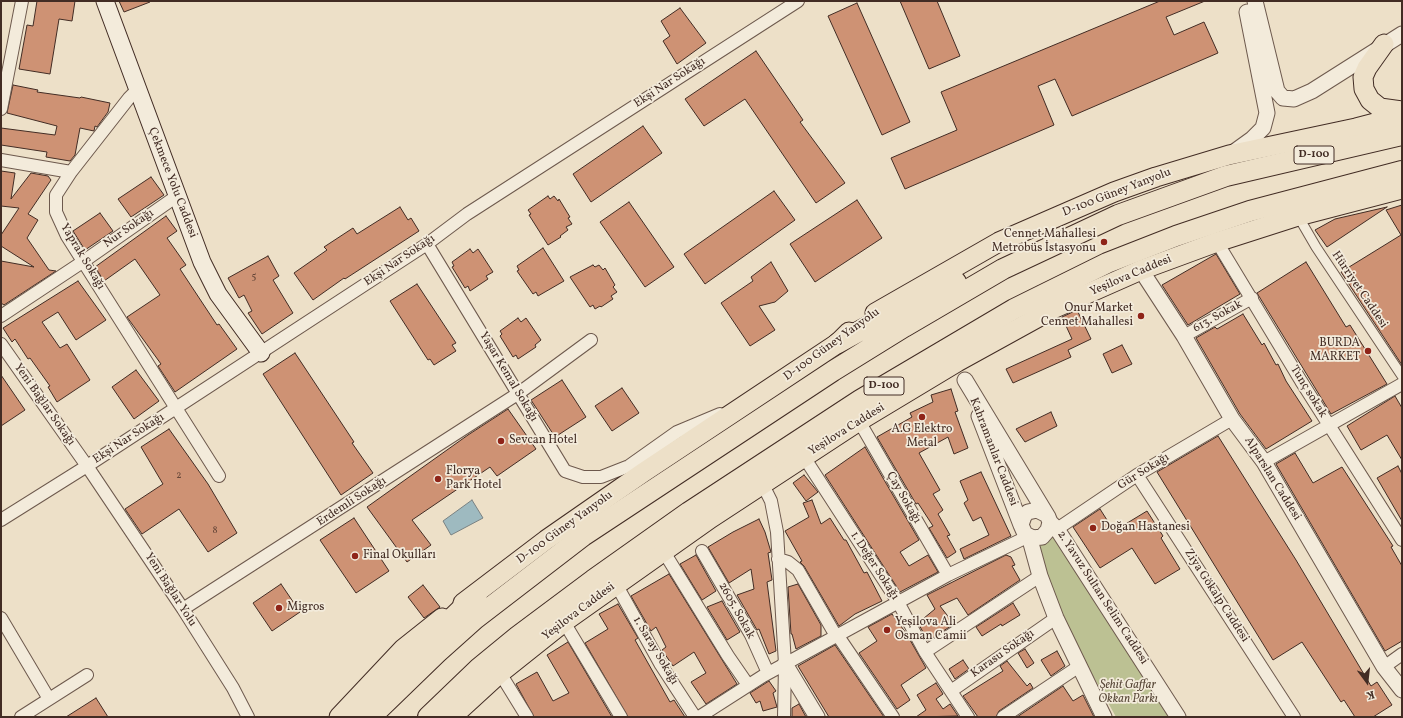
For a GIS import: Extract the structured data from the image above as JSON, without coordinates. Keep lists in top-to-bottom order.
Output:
{
  "streets": {
    "highway": ["D-100"],
    "main road": ["Çekmece Yolu Caddesi", "D-100 Güney Yanyolu", "Yeşilova Caddesi"],
    "street": [
      "Ekşi Nar Sokağı",
      "Nur Sokağı",
      "Yaprak Sokağı",
      "Hürriyet Caddesi",
      "613. Sokak",
      "Yaşar Kemal Sokağı",
      "Tunç sokak",
      "Yeni Bağlar Sokağı",
      "Kahramanlar Caddesi",
      "Gür Sokağı",
      "Alparslan Caddesi",
      "Çay Sokağı",
      "Erdemli Sokağı",
      "1. Değer Sokağı",
      "Yeni Bağlar Yolu",
      "Ziya Gökalp Caddesi",
      "2. Yavuz Sultan Selim Caddesi",
      "2605. Sokak",
      "1. Saray Sokağı",
      "Karasu Sokağı"
    ]
  },
  "crossings": [
    ["Ekşi Nar Sokağı", "Çekmece Yolu Caddesi"],
    ["Ekşi Nar Sokağı", "Yaprak Sokağı"],
    ["Ekşi Nar Sokağı", "Yaşar Kemal Sokağı"],
    ["Ekşi Nar Sokağı", "Yeni Bağlar Sokağı"],
    ["Ekşi Nar Sokağı", "Yeni Bağlar Yolu"],
    ["Çekmece Yolu Caddesi", "Nur Sokağı"],
    ["Çekmece Yolu Caddesi", "Yaprak Sokağı"],
    ["D-100 Güney Yanyolu", "Yaşar Kemal Sokağı"],
    ["Nur Sokağı", "Yaprak Sokağı"],
    ["Yeşilova Caddesi", "Hürriyet Caddesi"],
    ["Yeşilova Caddesi", "Tunç sokak"],
    ["Yeşilova Caddesi", "Alparslan Caddesi"],
    ["Yeşilova Caddesi", "Çay Sokağı"],
    ["Yeşilova Caddesi", "1. Değer Sokağı"],
    ["Yeşilova Caddesi", "1. Saray Sokağı"],
    ["613. Sokak", "Tunç sokak"],
    ["613. Sokak", "Alparslan Caddesi"],
    ["Yaşar Kemal Sokağı", "Erdemli Sokağı"],
    ["Yeni Bağlar Sokağı", "Yeni Bağlar Yolu"],
    ["Kahramanlar Caddesi", "Gür Sokağı"],
    ["Kahramanlar Caddesi", "2. Yavuz Sultan Selim Caddesi"],
    ["Kahramanlar Caddesi", "Karasu Sokağı"],
    ["Gür Sokağı", "Alparslan Caddesi"],
    ["Gür Sokağı", "Ziya Gökalp Caddesi"],
    ["Gür Sokağı", "2. Yavuz Sultan Selim Caddesi"],
    ["Erdemli Sokağı", "Yeni Bağlar Yolu"],
    ["1. Değer Sokağı", "Karasu Sokağı"]
  ],
  "parks": ["Şehit Gaffar Okkan Parkı"],
  "places": [
    "Cennet Mahallesi Metrobüs İstasyonu",
    "Onur Market Cennet Mahallesi",
    "BURDA MARKET",
    "A.G Elektro Metal",
    "Sevcan Hotel",
    "Florya Park Hotel",
    "Doğan Hastanesi",
    "Final Okulları",
    "Migros",
    "Yeşilova Ali Osman Camii"
  ],
  "house_numbers": ["5", "2", "8"],
  "north": "bottom"
}
